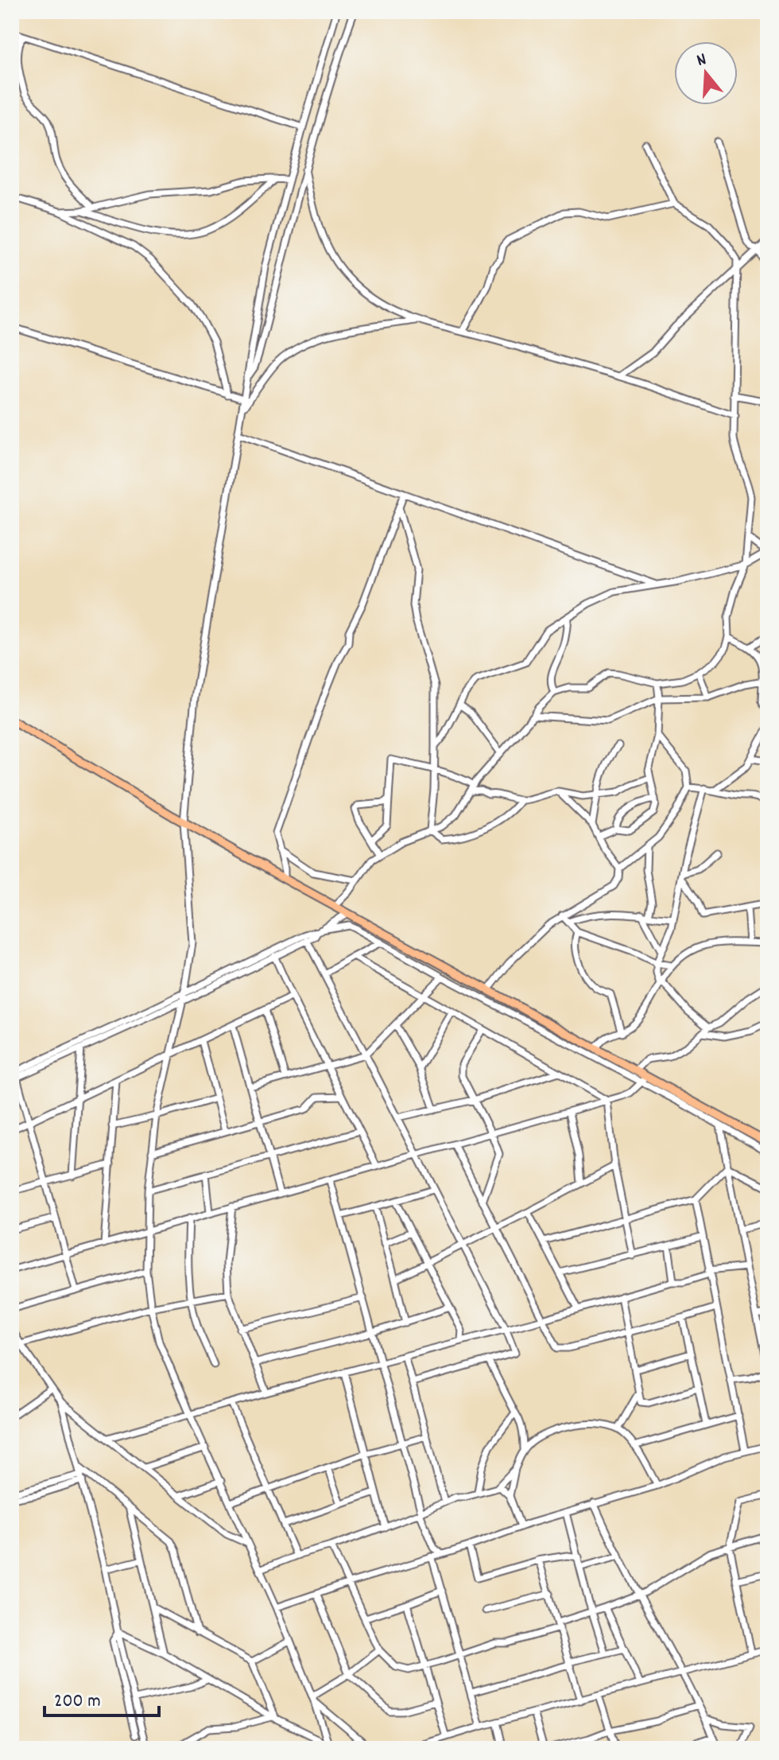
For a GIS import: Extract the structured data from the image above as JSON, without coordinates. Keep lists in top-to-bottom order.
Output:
{
  "scale_bar": "200 m",
  "north": "top"
}
